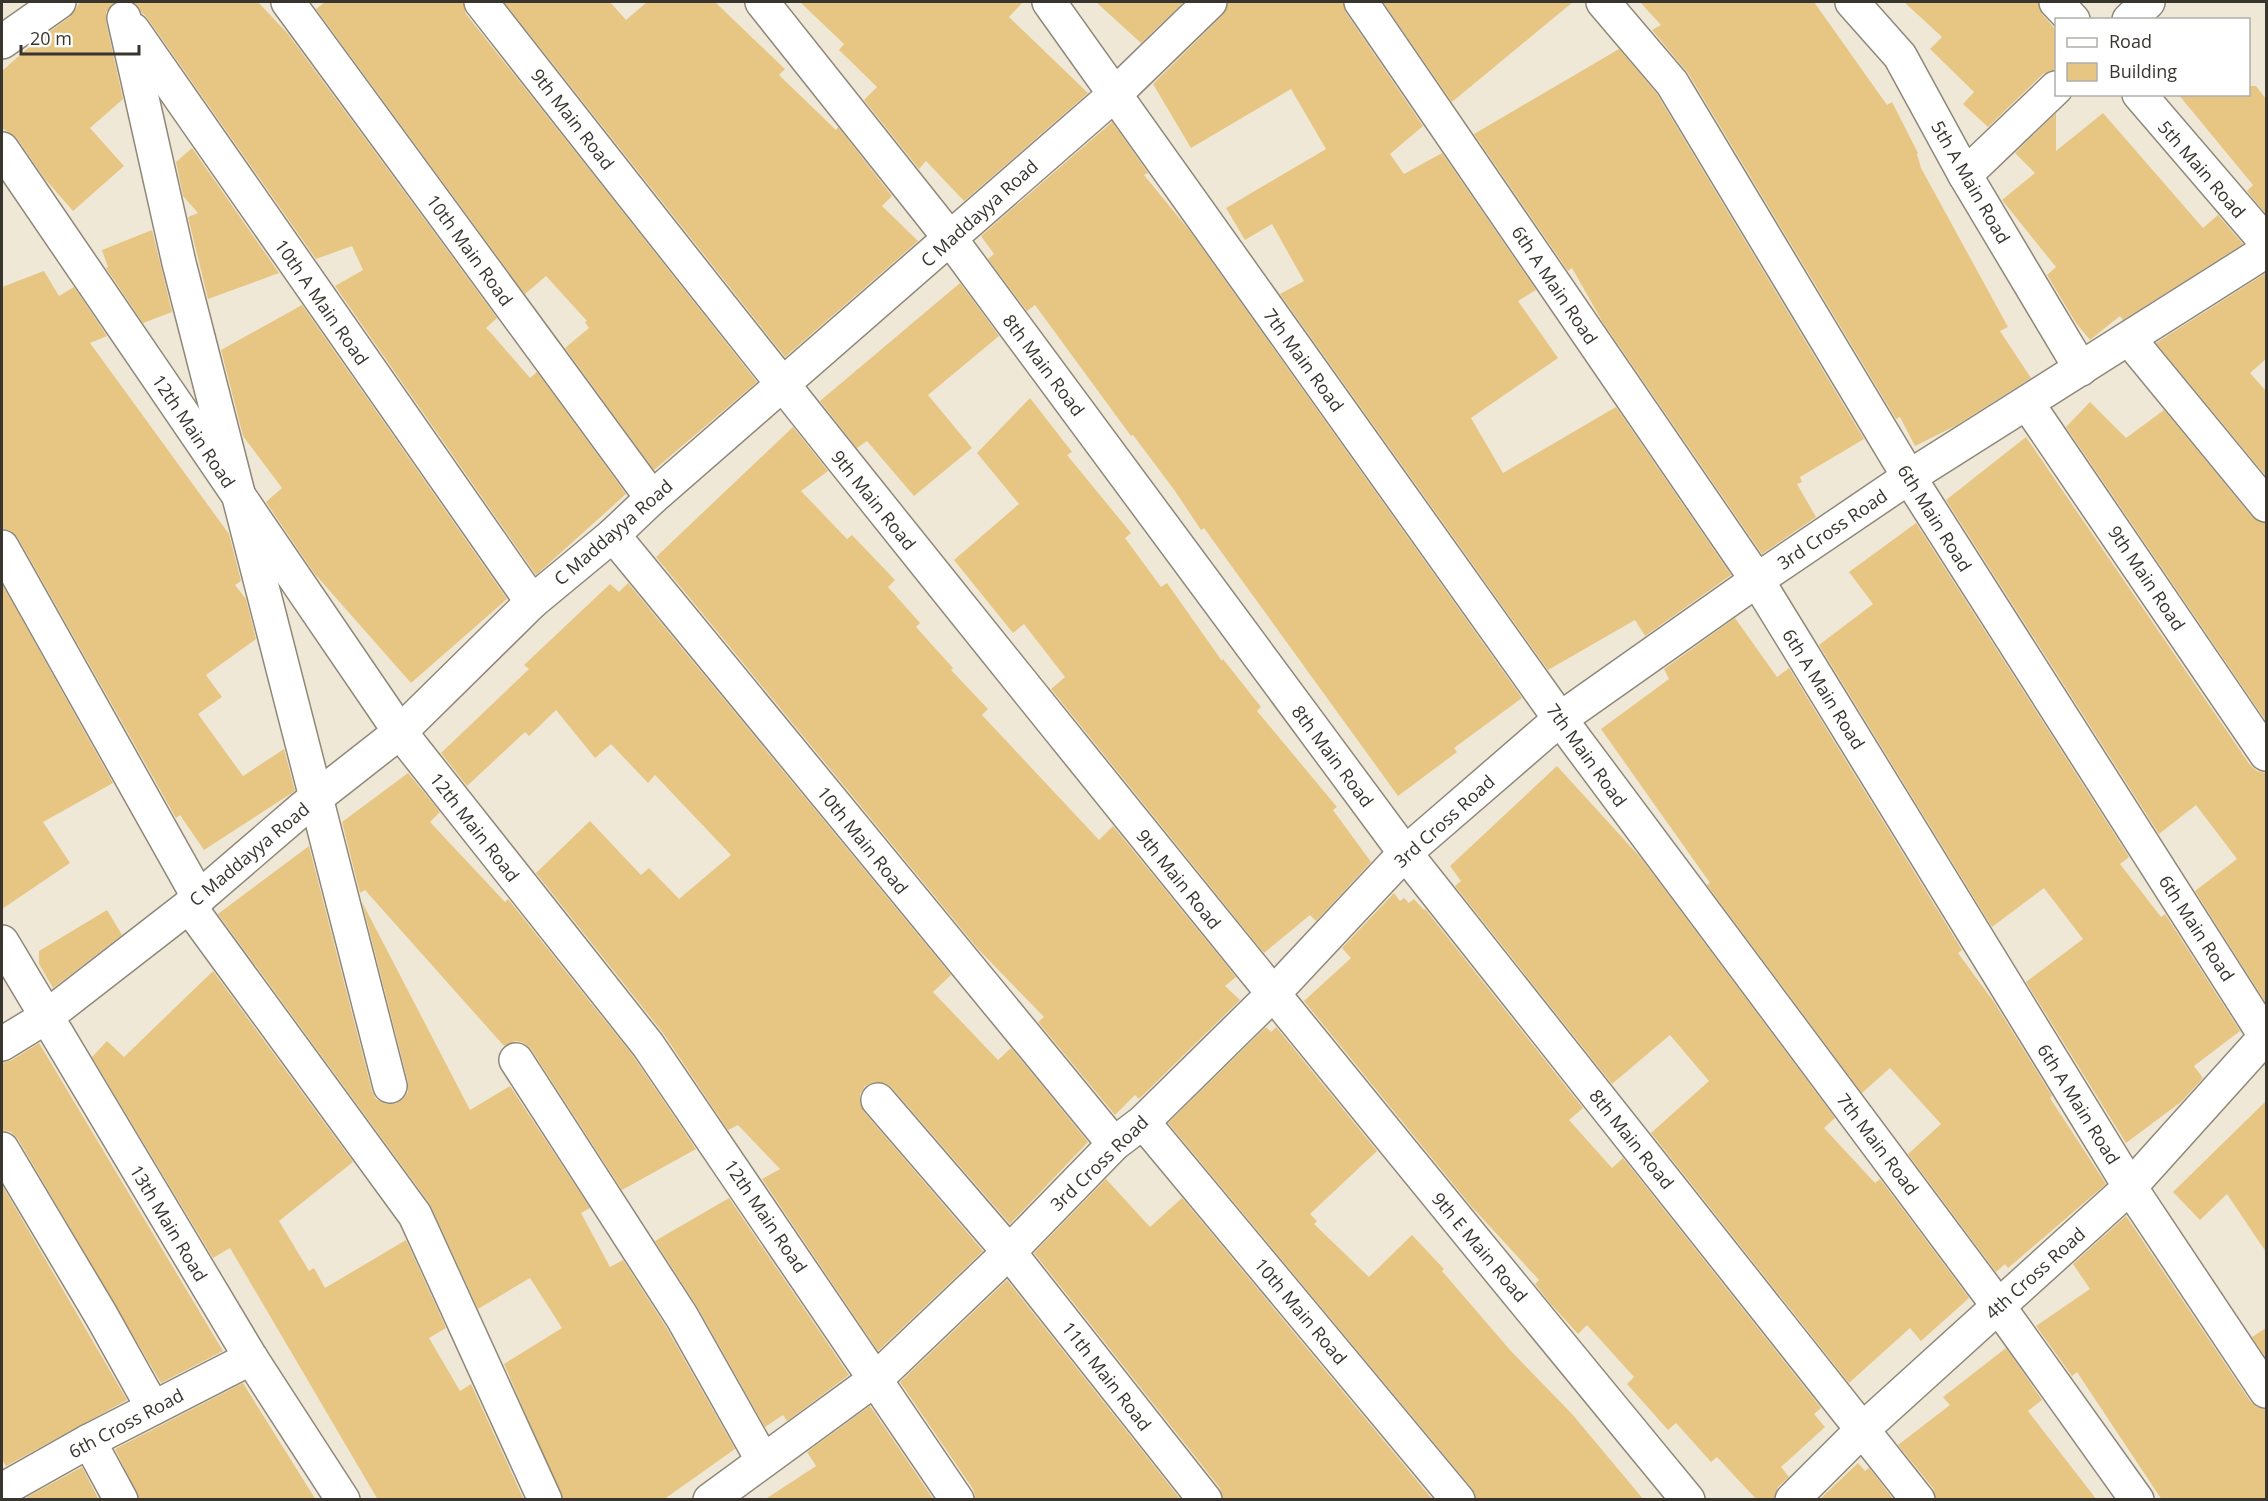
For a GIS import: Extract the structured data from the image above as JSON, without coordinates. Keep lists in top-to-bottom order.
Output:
{
  "streets": {
    "street": [
      "9th Main Road",
      "5th Main Road",
      "5th A Main Road",
      "C Maddayya Road",
      "10th Main Road",
      "6th A Main Road",
      "10th A Main Road",
      "7th Main Road",
      "8th Main Road",
      "12th Main Road",
      "6th Main Road",
      "3rd Cross Road",
      "13th Main Road",
      "9th E Main Road",
      "4th Cross Road",
      "11th Main Road",
      "6th Cross Road"
    ]
  },
  "crossings": [
    ["9th Main Road", "C Maddayya Road"],
    ["9th Main Road", "3rd Cross Road"],
    ["9th Main Road", "9th E Main Road"],
    ["5th A Main Road", "3rd Cross Road"],
    ["C Maddayya Road", "10th Main Road"],
    ["C Maddayya Road", "10th A Main Road"],
    ["C Maddayya Road", "7th Main Road"],
    ["C Maddayya Road", "8th Main Road"],
    ["C Maddayya Road", "12th Main Road"],
    ["C Maddayya Road", "13th Main Road"],
    ["10th Main Road", "3rd Cross Road"],
    ["6th A Main Road", "3rd Cross Road"],
    ["6th A Main Road", "4th Cross Road"],
    ["7th Main Road", "3rd Cross Road"],
    ["7th Main Road", "4th Cross Road"],
    ["8th Main Road", "3rd Cross Road"],
    ["8th Main Road", "4th Cross Road"],
    ["12th Main Road", "3rd Cross Road"],
    ["6th Main Road", "3rd Cross Road"],
    ["6th Main Road", "4th Cross Road"],
    ["3rd Cross Road", "9th E Main Road"],
    ["3rd Cross Road", "11th Main Road"],
    ["13th Main Road", "6th Cross Road"]
  ],
  "legend": ["Road", "Building"],
  "scale_bar": "20 m"
}
